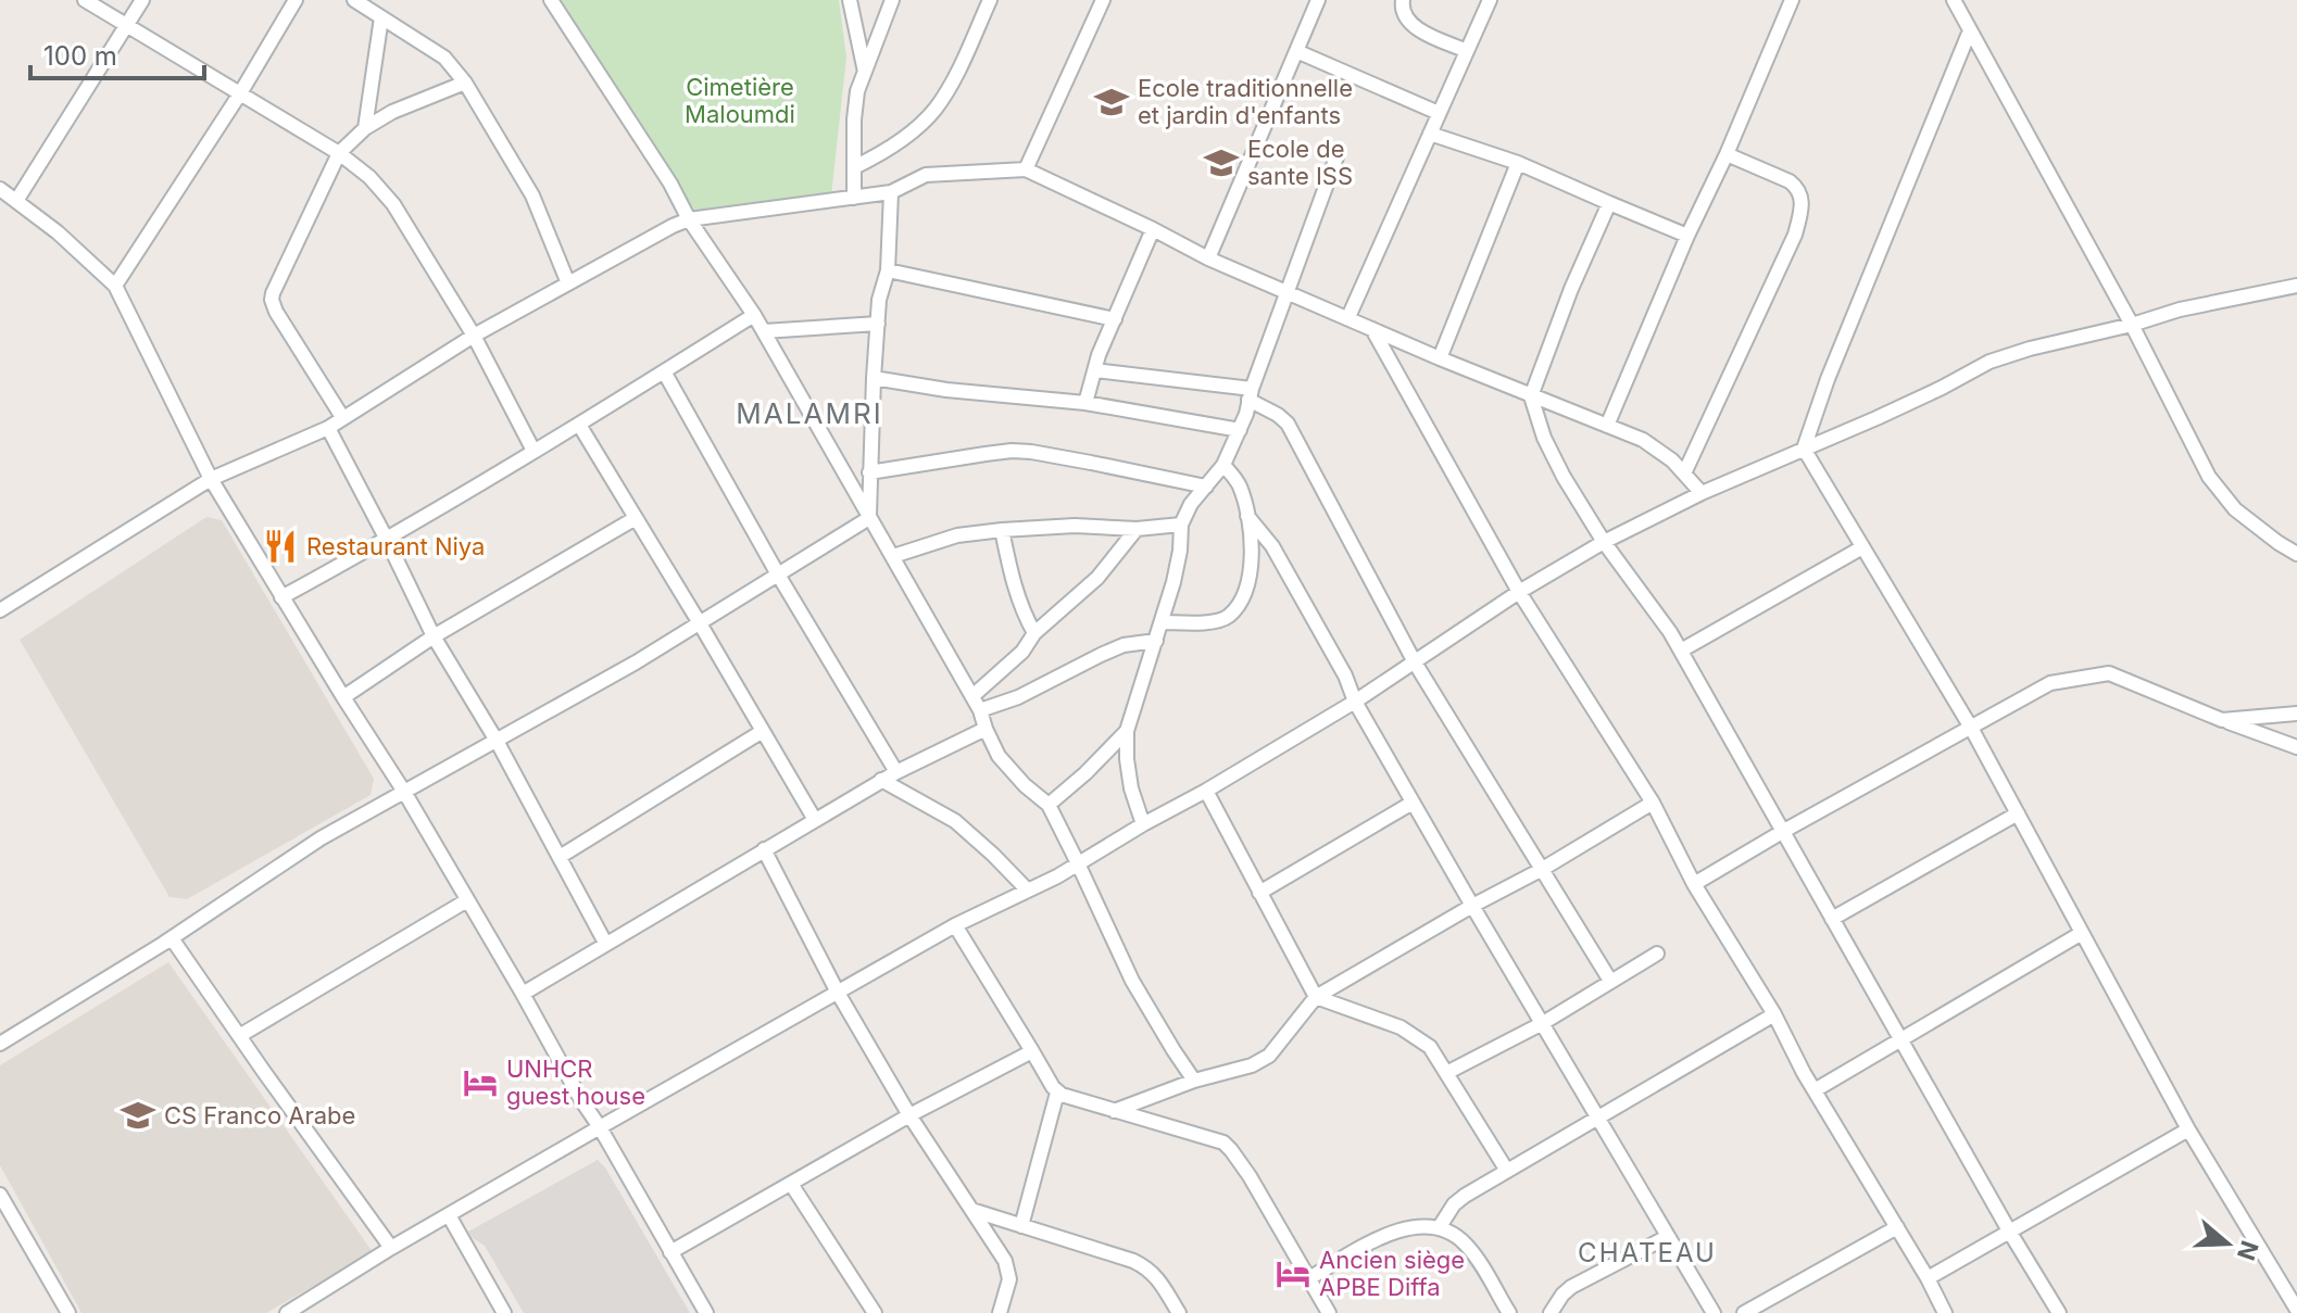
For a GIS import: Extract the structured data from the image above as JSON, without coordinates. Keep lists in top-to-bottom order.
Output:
{
  "districts": ["MALAMRI", "CHATEAU"],
  "parks": ["Cimetière Maloumdi"],
  "places": {
    "school or university": ["Ecole traditionnelle et jardin d'enfants", "Ecole de sante ISS", "CS Franco Arabe"],
    "restaurant": ["Restaurant Niya"],
    "hotel": ["UNHCR guest house", "Ancien siège APBE Diffa"]
  },
  "scale_bar": "100 m",
  "north": "right"
}
